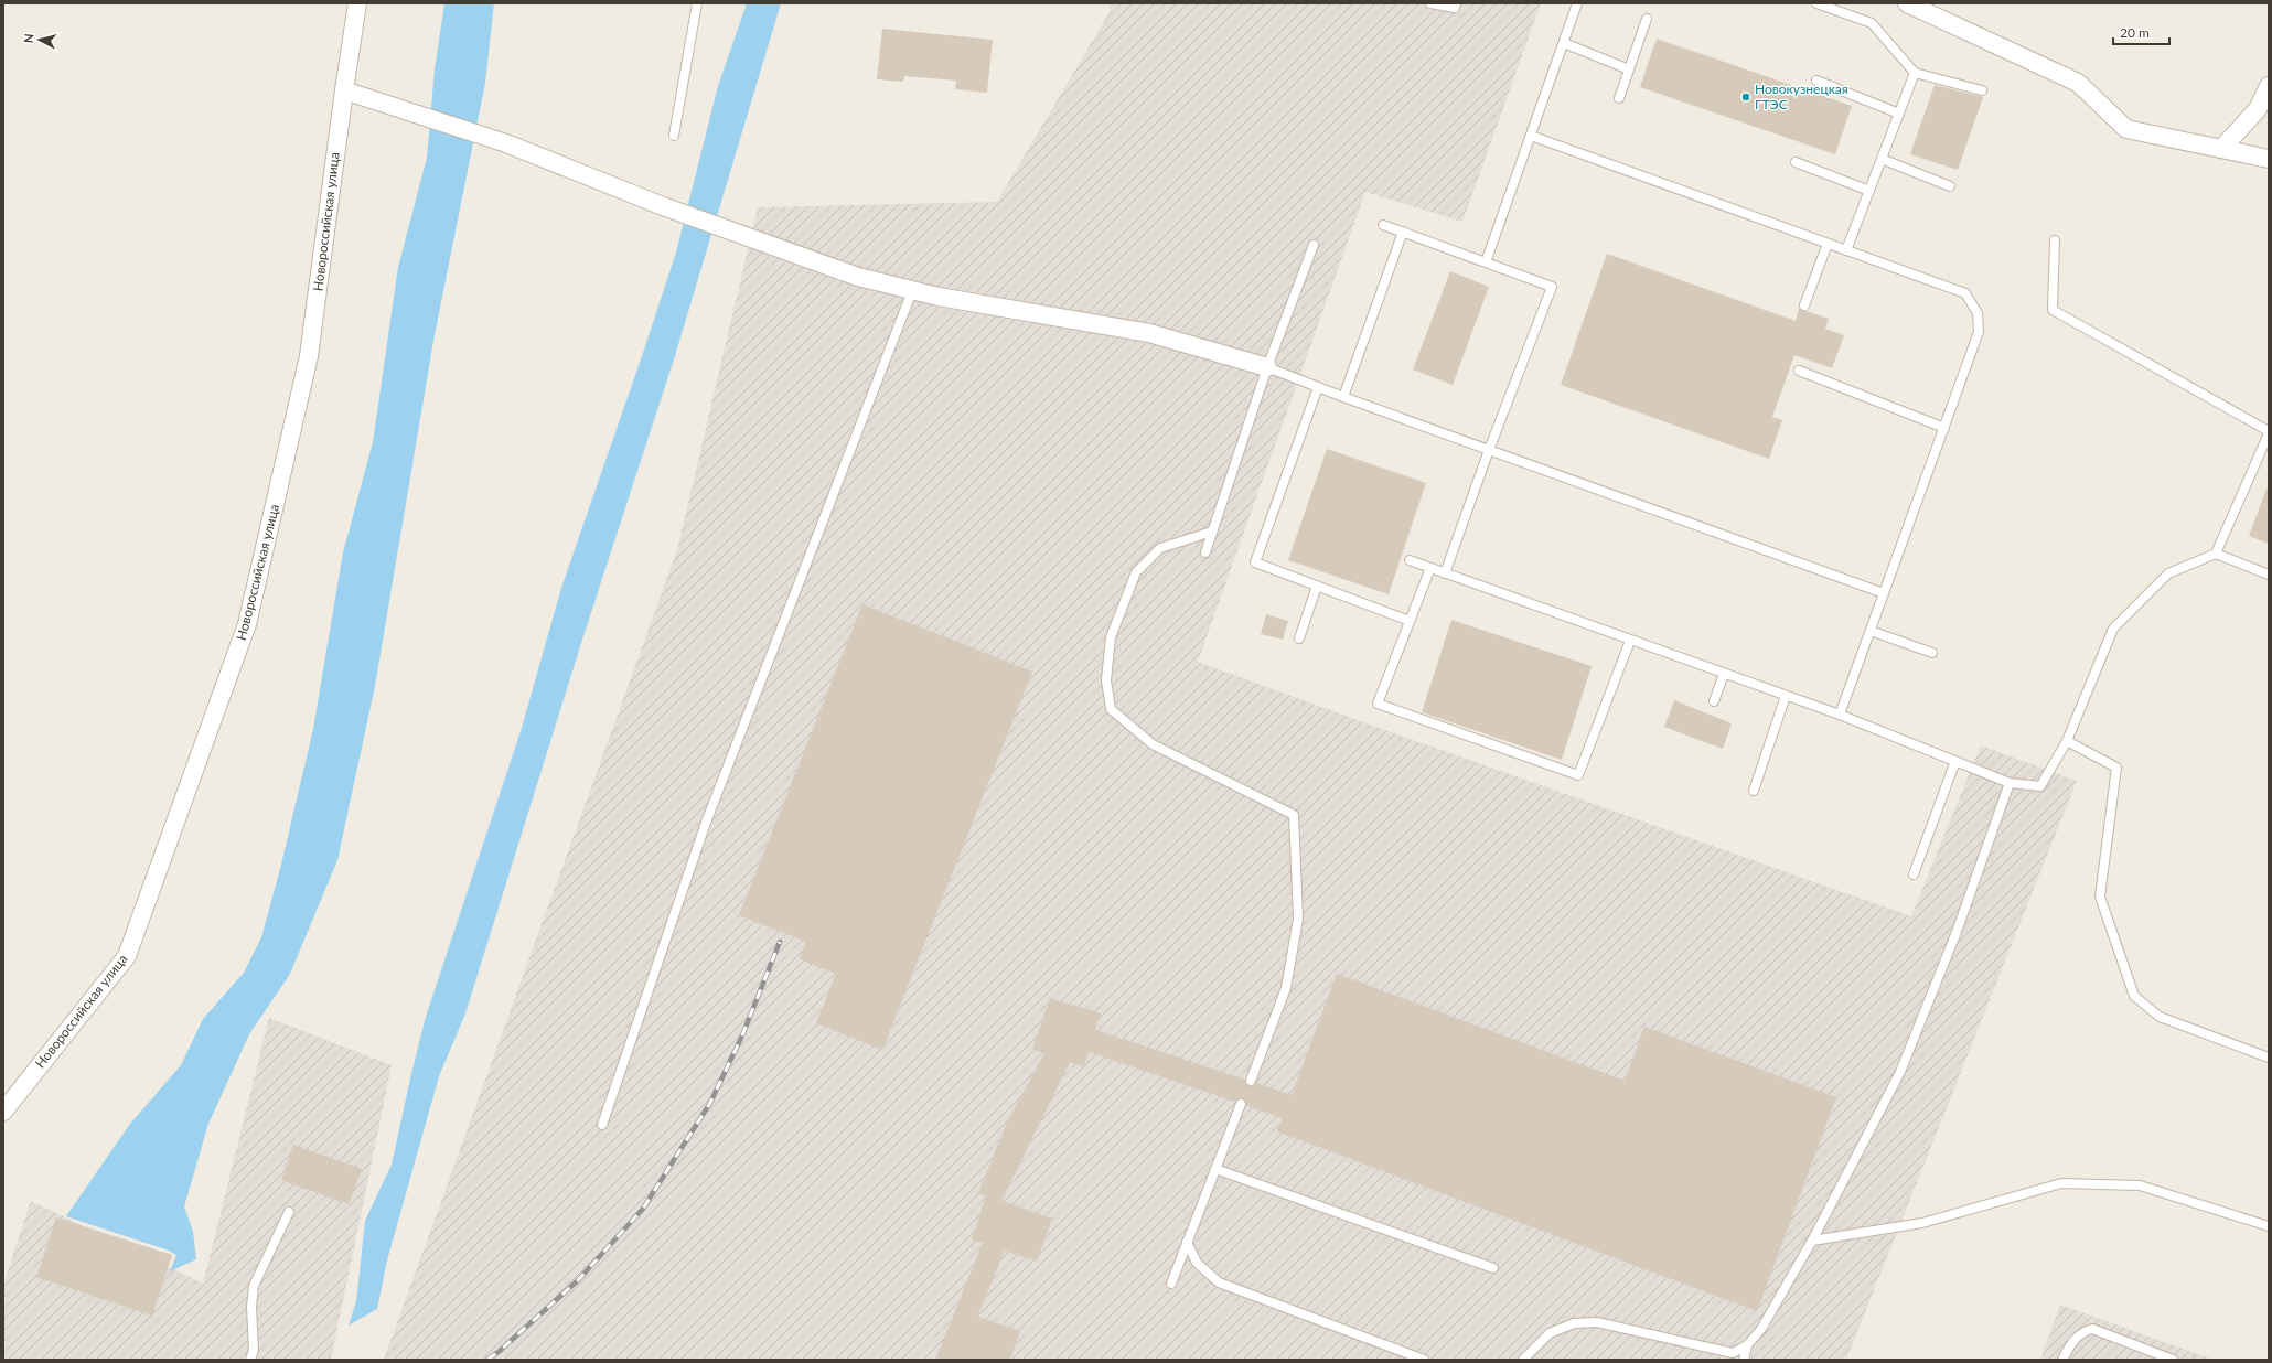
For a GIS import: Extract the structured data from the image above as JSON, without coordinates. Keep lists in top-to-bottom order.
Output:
{
  "streets": {
    "street": ["Новороссийская улица"]
  },
  "places": ["Новокузнецкая ГТЭС"],
  "scale_bar": "20 m",
  "north": "left"
}
